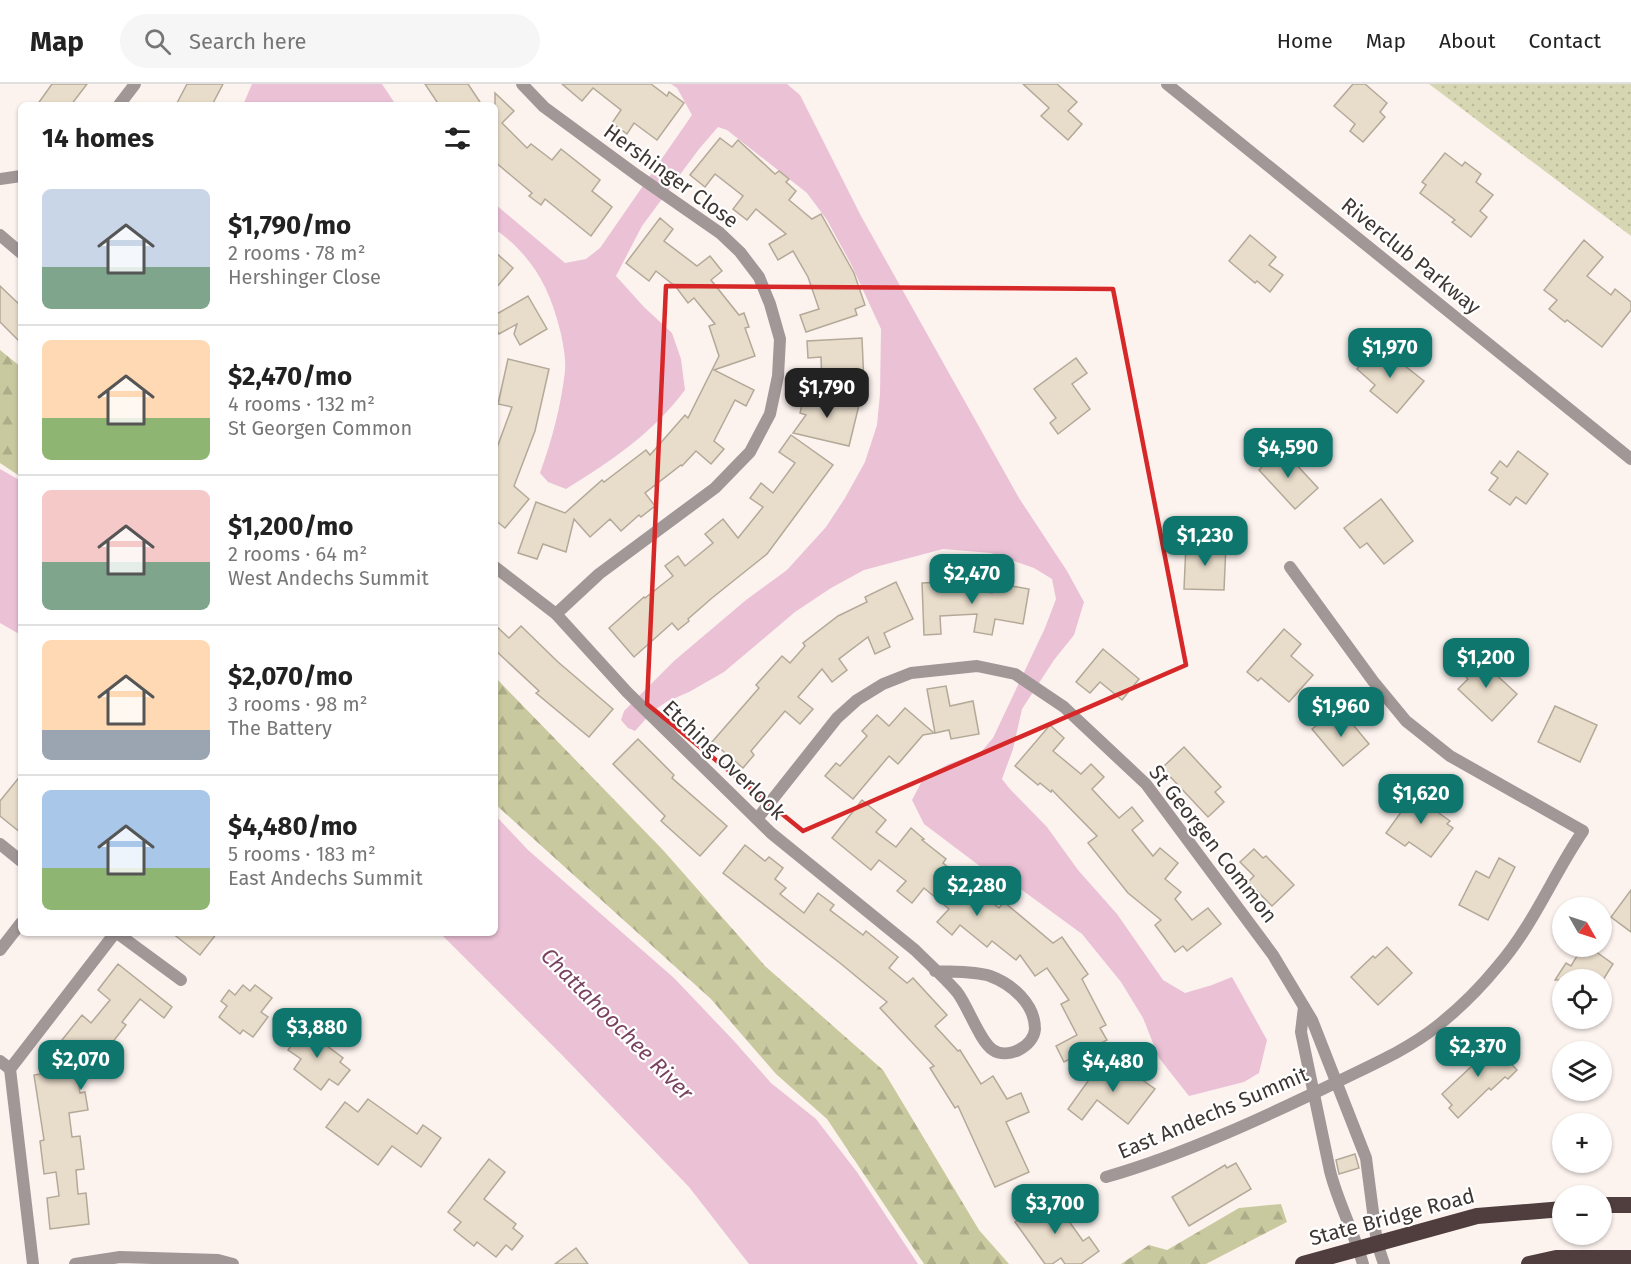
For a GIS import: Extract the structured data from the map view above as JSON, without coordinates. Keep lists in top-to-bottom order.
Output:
{
  "streets": {
    "highway": ["State Bridge Road"],
    "street": [
      "Hershinger Close",
      "Riverclub Parkway",
      "Etching Overlook",
      "St Georgen Common",
      "East Andechs Summit"
    ]
  },
  "crossings": [
    ["Hershinger Close", "Etching Overlook"],
    ["Etching Overlook", "St Georgen Common"],
    ["St Georgen Common", "East Andechs Summit"],
    ["St Georgen Common", "State Bridge Road"]
  ],
  "water": ["Chattahoochee River"],
  "north": "bottom right",
  "page": {
    "header": "Map",
    "search": "Search here",
    "nav": [
      "Home",
      "Map",
      "About",
      "Contact"
    ],
    "heading": "14 homes",
    "list": [
      {
        "name": "$1,790/mo",
        "note": "2 rooms · 78 m² · Hershinger Close"
      },
      {
        "name": "$2,470/mo",
        "note": "4 rooms · 132 m² · St Georgen Common"
      },
      {
        "name": "$1,200/mo",
        "note": "2 rooms · 64 m² · West Andechs Summit"
      },
      {
        "name": "$2,070/mo",
        "note": "3 rooms · 98 m² · The Battery"
      },
      {
        "name": "$4,480/mo",
        "note": "5 rooms · 183 m² · East Andechs Summit"
      }
    ],
    "price": [
      "$1,970",
      "$1,790",
      "$4,590",
      "$1,230",
      "$2,470",
      "$1,200",
      "$1,960",
      "$1,620",
      "$2,280",
      "$3,880",
      "$2,370",
      "$2,070",
      "$4,480",
      "$3,700"
    ],
    "map_buttons": ["+", "−"]
  }
}
